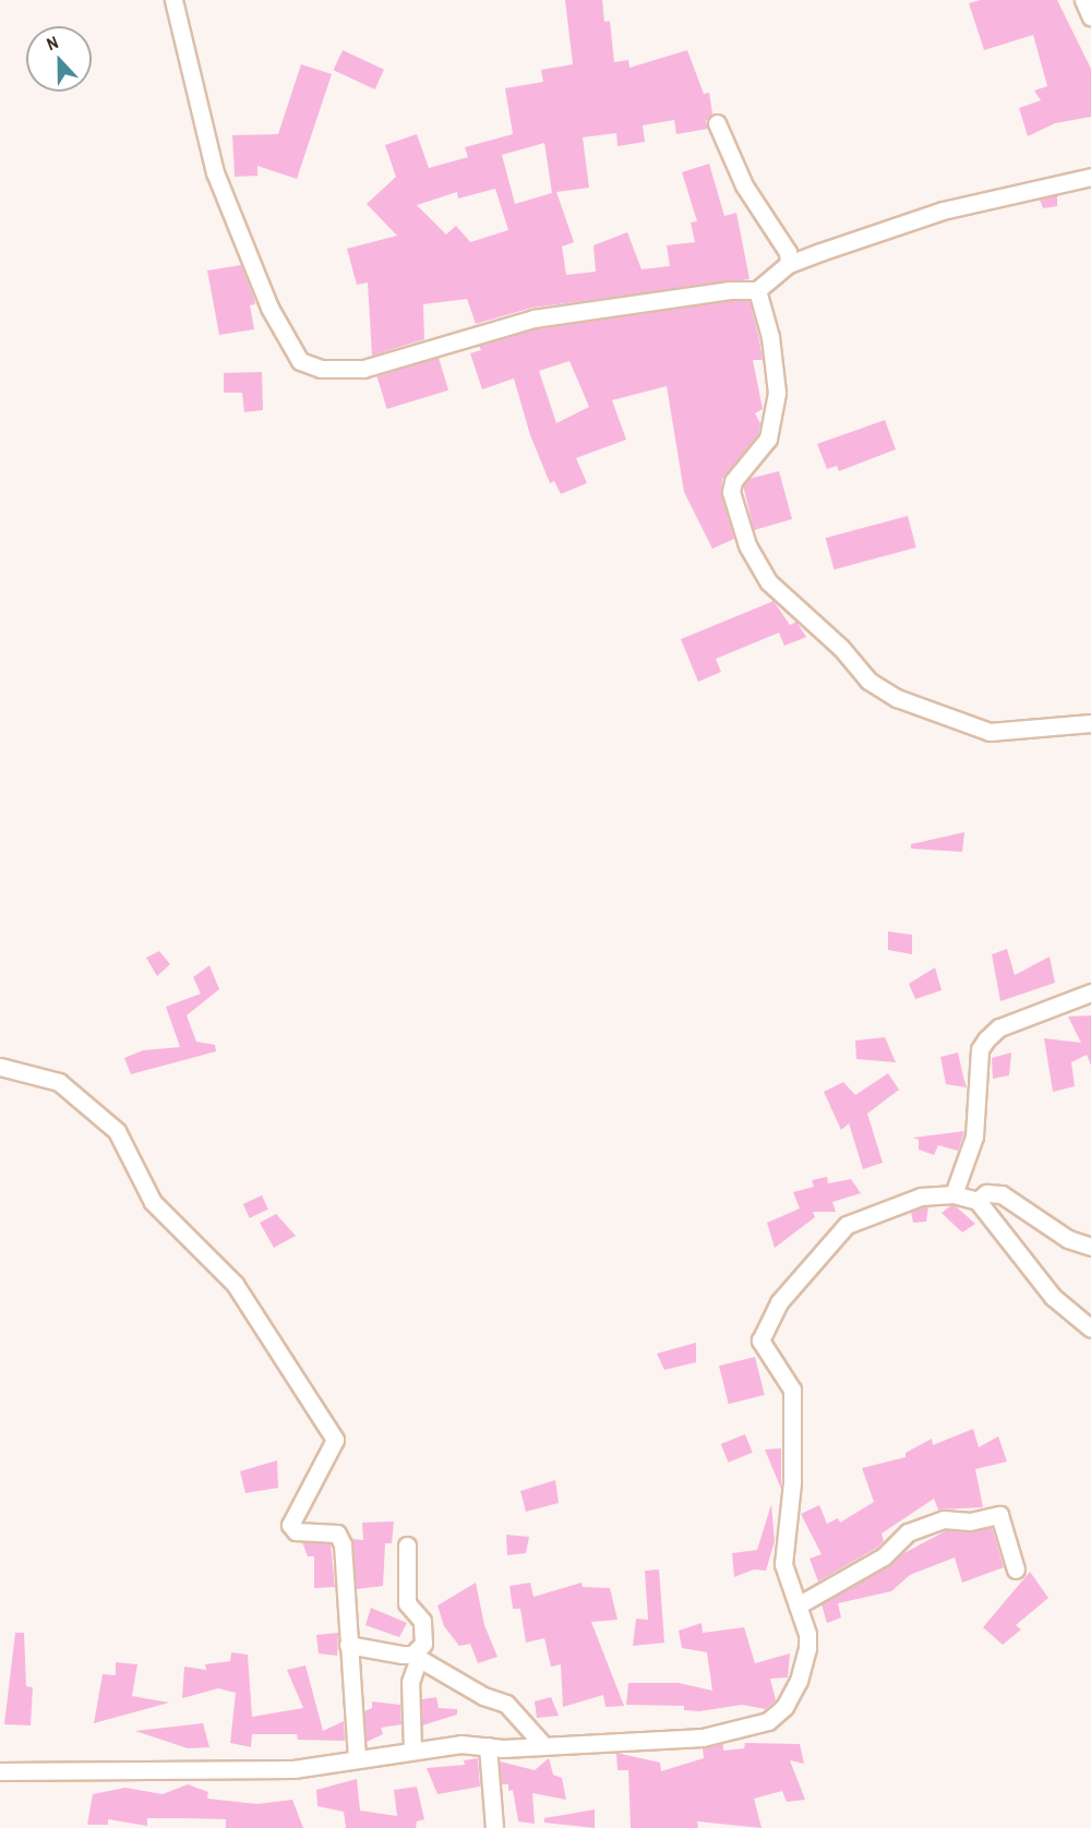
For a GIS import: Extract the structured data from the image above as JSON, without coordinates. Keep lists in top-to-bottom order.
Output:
{
  "north": "top"
}
